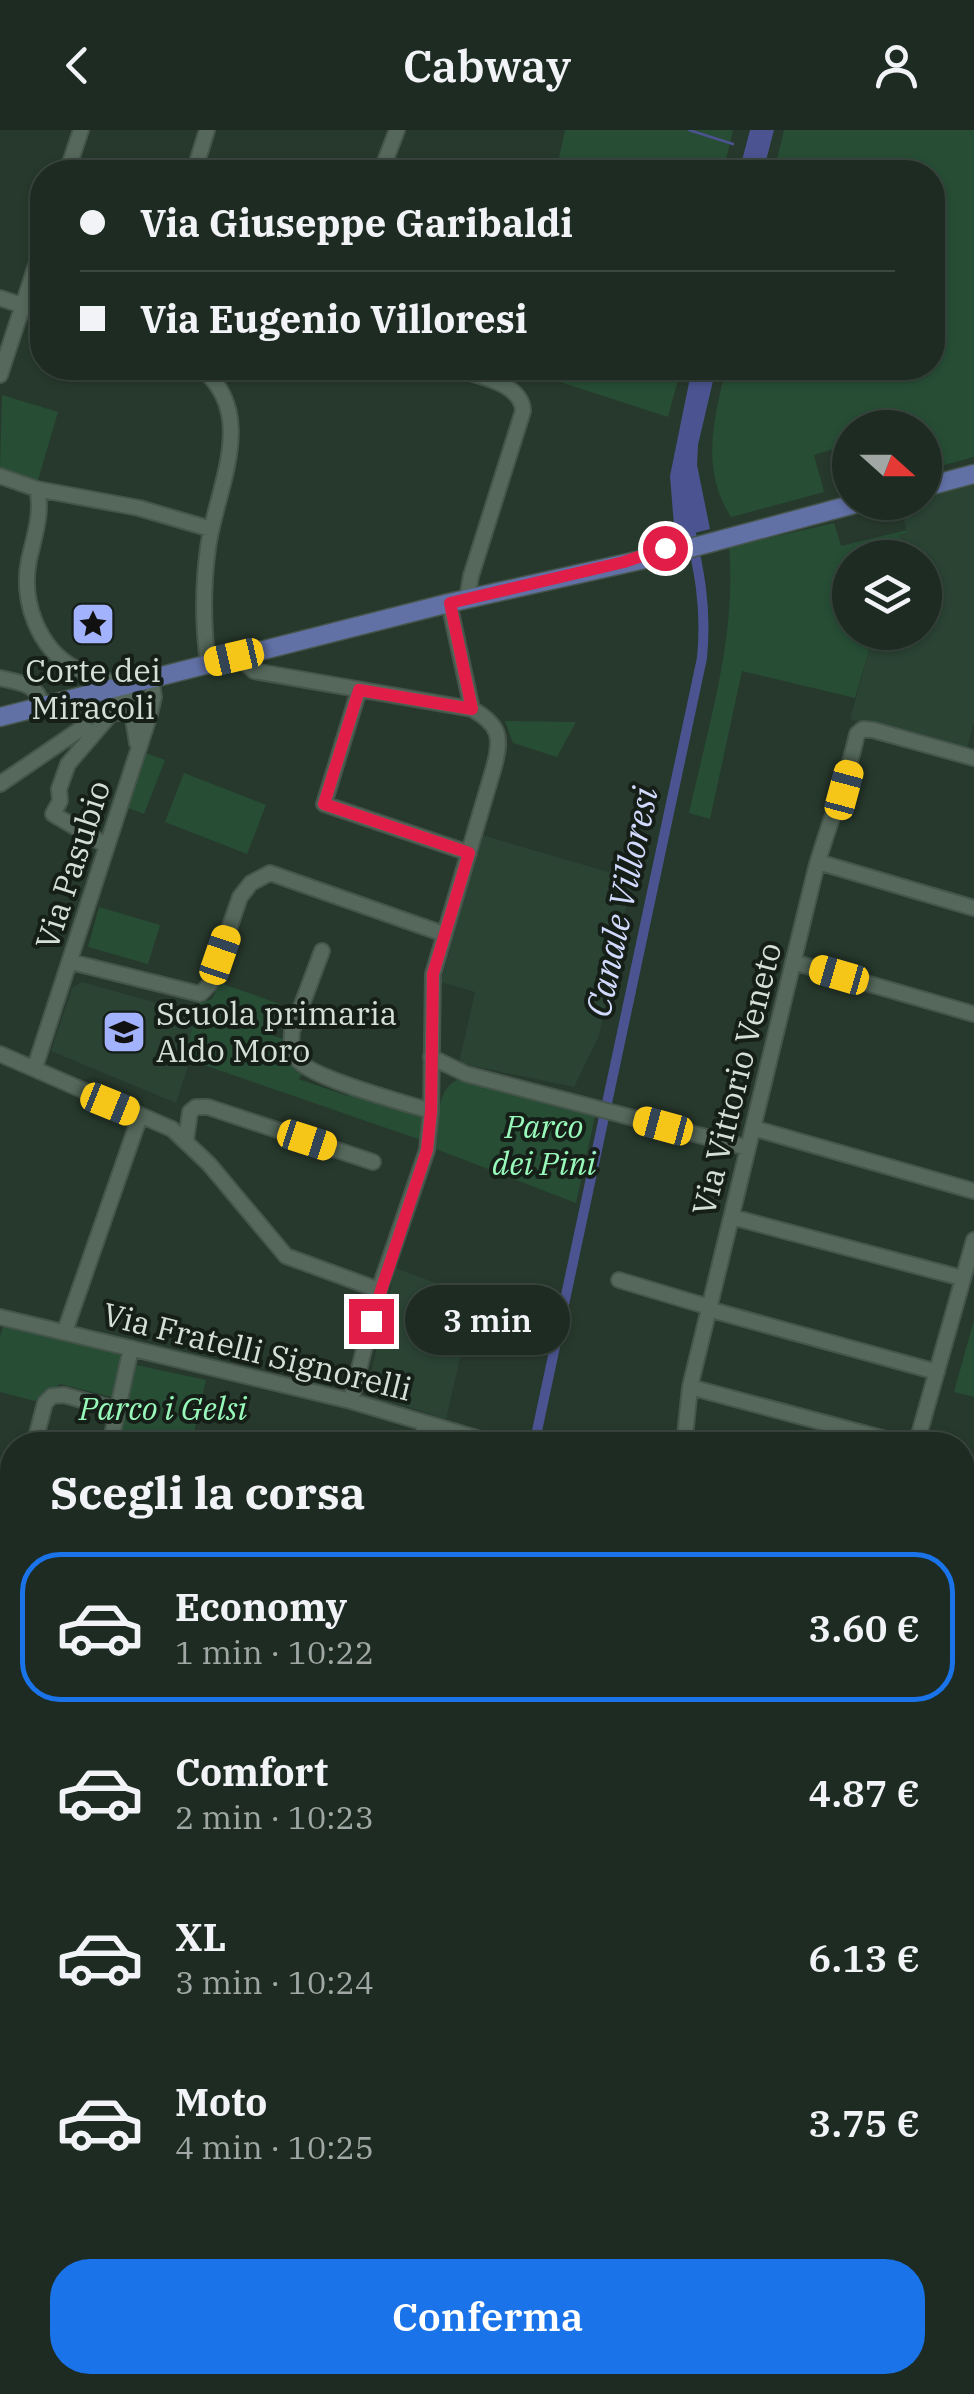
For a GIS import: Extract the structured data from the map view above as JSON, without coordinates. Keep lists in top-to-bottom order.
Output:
{
  "streets": {
    "street": ["Via Pasubio", "Via Vittorio Veneto", "Via Fratelli Signorelli"]
  },
  "water": ["Canale Villoresi"],
  "parks": ["Parco dei Pini", "Parco i Gelsi"],
  "places": {
    "place": ["Corte dei Miracoli"],
    "school or university": ["Scuola primaria Aldo Moro"]
  },
  "north": "right",
  "page": {
    "header": "Cabway",
    "banner": ["Via Giuseppe Garibaldi", "Via Eugenio Villoresi"],
    "bubble": "3 min",
    "heading": "Scegli la corsa",
    "list": [
      {
        "name": "Economy",
        "note": "1 min · 10:22",
        "value": "3.60 €"
      },
      {
        "name": "Comfort",
        "note": "2 min · 10:23",
        "value": "4.87 €"
      },
      {
        "name": "XL",
        "note": "3 min · 10:24",
        "value": "6.13 €"
      },
      {
        "name": "Moto",
        "note": "4 min · 10:25",
        "value": "3.75 €"
      }
    ],
    "buttons": "Conferma"
  }
}
